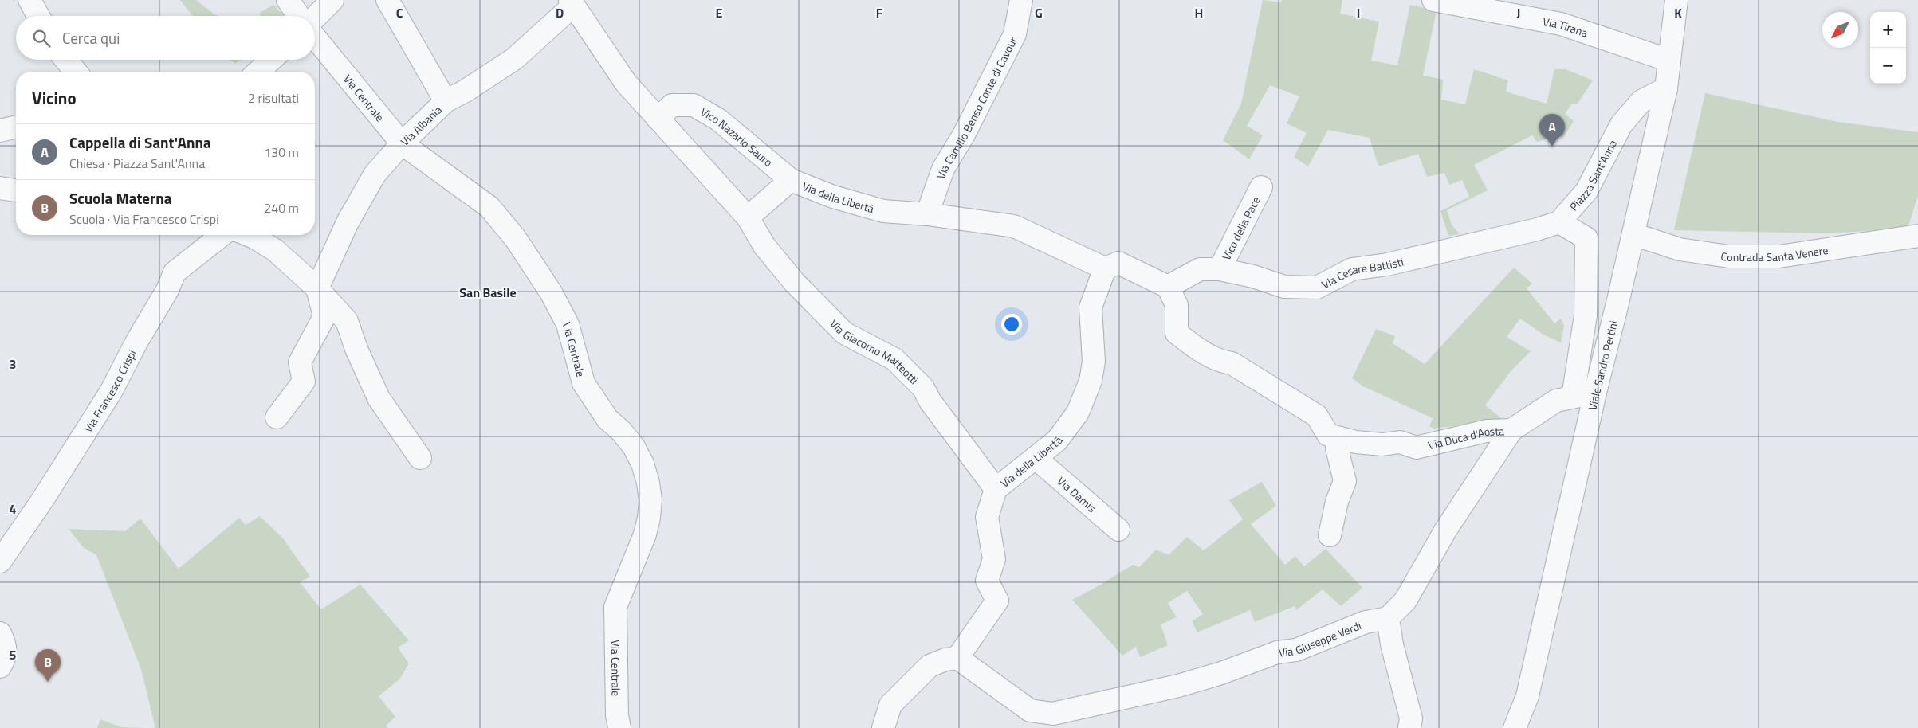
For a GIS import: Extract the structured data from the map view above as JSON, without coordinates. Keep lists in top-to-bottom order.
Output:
{
  "streets": {
    "street": [
      "Via Tirana",
      "Via Centrale",
      "Via Camillo Benso Conte di Cavour",
      "Via Albania",
      "Vico Nazario Sauro",
      "Piazza Sant'Anna",
      "Via della Libertà",
      "Vico della Pace",
      "Contrada Santa Venere",
      "Via Cesare Battisti",
      "Via Giacomo Matteotti",
      "Viale Sandro Pertini",
      "Via Francesco Crispi",
      "Via Duca d'Aosta",
      "Via Damis",
      "Via Giuseppe Verdi"
    ]
  },
  "crossings": [
    ["Via Tirana", "Viale Sandro Pertini"],
    ["Via Centrale", "Via Albania"],
    ["Via Camillo Benso Conte di Cavour", "Via della Libertà"],
    ["Via Albania", "Via Giacomo Matteotti"],
    ["Vico Nazario Sauro", "Via della Libertà"],
    ["Vico Nazario Sauro", "Via Giacomo Matteotti"],
    ["Piazza Sant'Anna", "Via Cesare Battisti"],
    ["Piazza Sant'Anna", "Viale Sandro Pertini"],
    ["Via della Libertà", "Via Giacomo Matteotti"],
    ["Via della Libertà", "Via Damis"],
    ["Via della Libertà", "Via Giuseppe Verdi"],
    ["Vico della Pace", "Via Cesare Battisti"],
    ["Contrada Santa Venere", "Viale Sandro Pertini"]
  ],
  "districts": ["San Basile"],
  "north": "bottom left",
  "page": {
    "map_buttons": ["+", "−"],
    "search": "Cerca qui",
    "heading": ["Vicino", "2 risultati"],
    "pins": ["A", "B"],
    "list": [
      {
        "mark": "A",
        "name": "Cappella di Sant'Anna",
        "note": "Chiesa · Piazza Sant'Anna",
        "value": "130 m"
      },
      {
        "mark": "B",
        "name": "Scuola Materna",
        "note": "Scuola · Via Francesco Crispi",
        "value": "240 m"
      }
    ]
  },
  "grid": {
    "columns": [
      "C",
      "D",
      "E",
      "F",
      "G",
      "H",
      "I",
      "J",
      "K"
    ],
    "rows": ["3", "4", "5"]
  }
}
